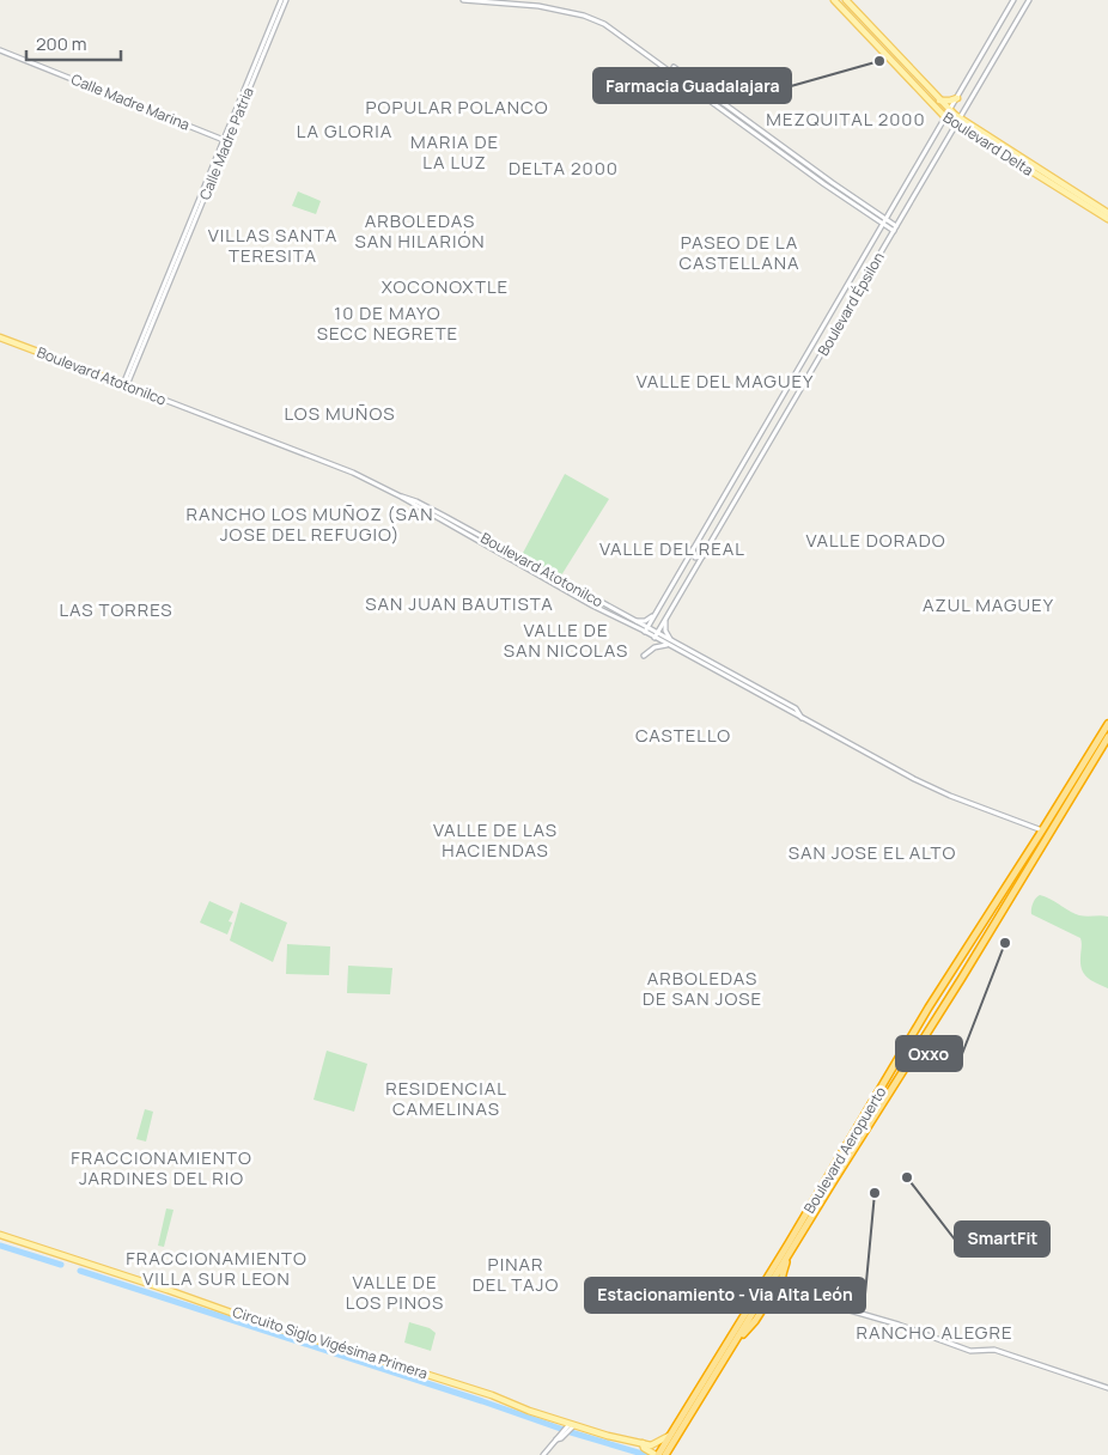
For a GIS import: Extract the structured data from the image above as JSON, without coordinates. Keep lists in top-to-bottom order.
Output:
{
  "streets": {
    "highway": ["Boulevard Aeropuerto"],
    "main road": ["Boulevard Delta", "Boulevard Atotonilco", "Circuito Siglo Vigésima Primera"],
    "street": ["Calle Madre Marina", "Calle Madre Patria", "Boulevard Épsilon"]
  },
  "crossings": [
    ["Calle Madre Marina", "Calle Madre Patria"],
    ["Calle Madre Patria", "Boulevard Atotonilco"],
    ["Boulevard Delta", "Boulevard Épsilon"],
    ["Boulevard Épsilon", "Boulevard Atotonilco"],
    ["Boulevard Atotonilco", "Boulevard Aeropuerto"],
    ["Boulevard Aeropuerto", "Circuito Siglo Vigésima Primera"]
  ],
  "districts": [
    "POPULAR POLANCO",
    "MEZQUITAL 2000",
    "LA GLORIA",
    "MARIA DE LA LUZ",
    "DELTA 2000",
    "ARBOLEDAS SAN HILARIÓN",
    "VILLAS SANTA TERESITA",
    "PASEO DE LA CASTELLANA",
    "XOCONOXTLE",
    "10 DE MAYO SECC NEGRETE",
    "VALLE DEL MAGUEY",
    "LOS MUÑOS",
    "RANCHO LOS MUÑOZ (SAN JOSE DEL REFUGIO)",
    "VALLE DORADO",
    "VALLE DEL REAL",
    "SAN JUAN BAUTISTA",
    "AZUL MAGUEY",
    "LAS TORRES",
    "VALLE DE SAN NICOLAS",
    "CASTELLO",
    "VALLE DE LAS HACIENDAS",
    "SAN JOSE EL ALTO",
    "ARBOLEDAS DE SAN JOSE",
    "RESIDENCIAL CAMELINAS",
    "FRACCIONAMIENTO JARDINES DEL RIO",
    "FRACCIONAMIENTO VILLA SUR LEON",
    "PINAR DEL TAJO",
    "VALLE DE LOS PINOS",
    "RANCHO ALEGRE"
  ],
  "places": [
    "Farmacia Guadalajara",
    "Oxxo",
    "SmartFit",
    "Estacionamiento - Via Alta León"
  ],
  "scale_bar": "200 m"
}
